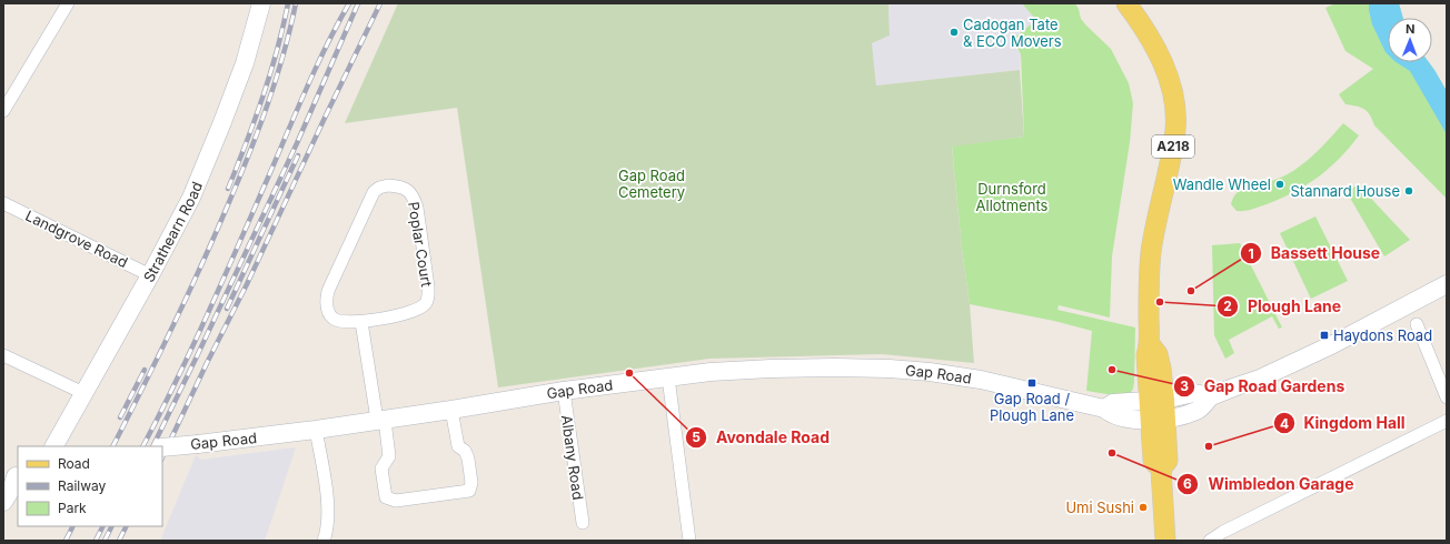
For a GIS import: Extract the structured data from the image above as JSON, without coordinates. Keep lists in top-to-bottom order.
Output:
{
  "streets": {
    "main road": ["A218", "Strathearn Road", "Gap Road"],
    "street": ["Landgrove Road", "Poplar Court", "Albany Road"]
  },
  "crossings": [
    ["A218", "Gap Road"],
    ["Strathearn Road", "Landgrove Road"],
    ["Gap Road", "Albany Road"]
  ],
  "parks": ["Gap Road Cemetery", "Durnsford Allotments"],
  "places": {
    "other": [
      "Cadogan Tate & ECO Movers",
      "Wandle Wheel",
      "Stannard House",
      "Bassett House",
      "Plough Lane",
      "Gap Road Gardens",
      "Avondale Road",
      "Kingdom Hall",
      "Wimbledon Garage",
      "Umi Sushi"
    ],
    "transit": ["Haydons Road", "Gap Road / Plough Lane"]
  },
  "legend": ["Road", "Railway", "Park"],
  "north": "top"
}
